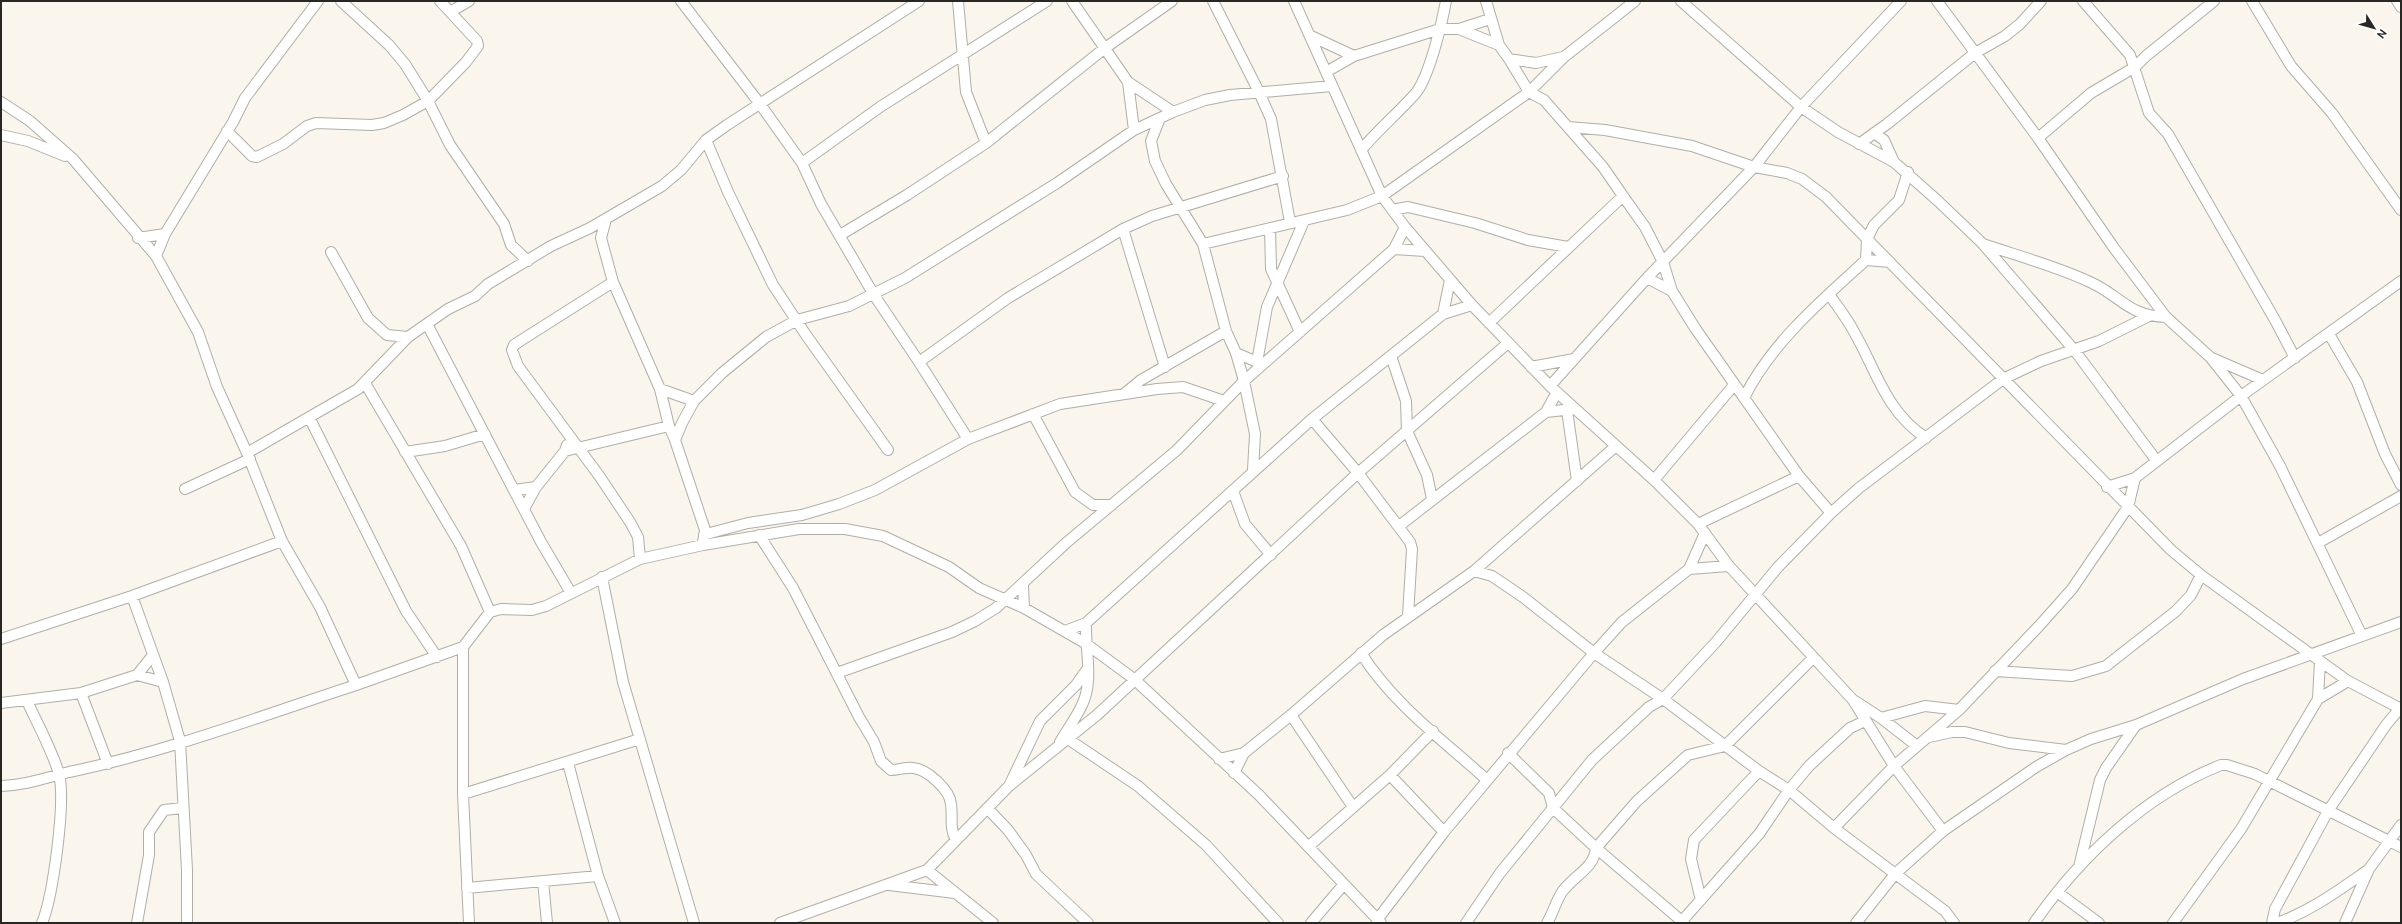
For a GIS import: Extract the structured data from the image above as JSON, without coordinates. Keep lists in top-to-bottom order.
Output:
{
  "north": "bottom right"
}
